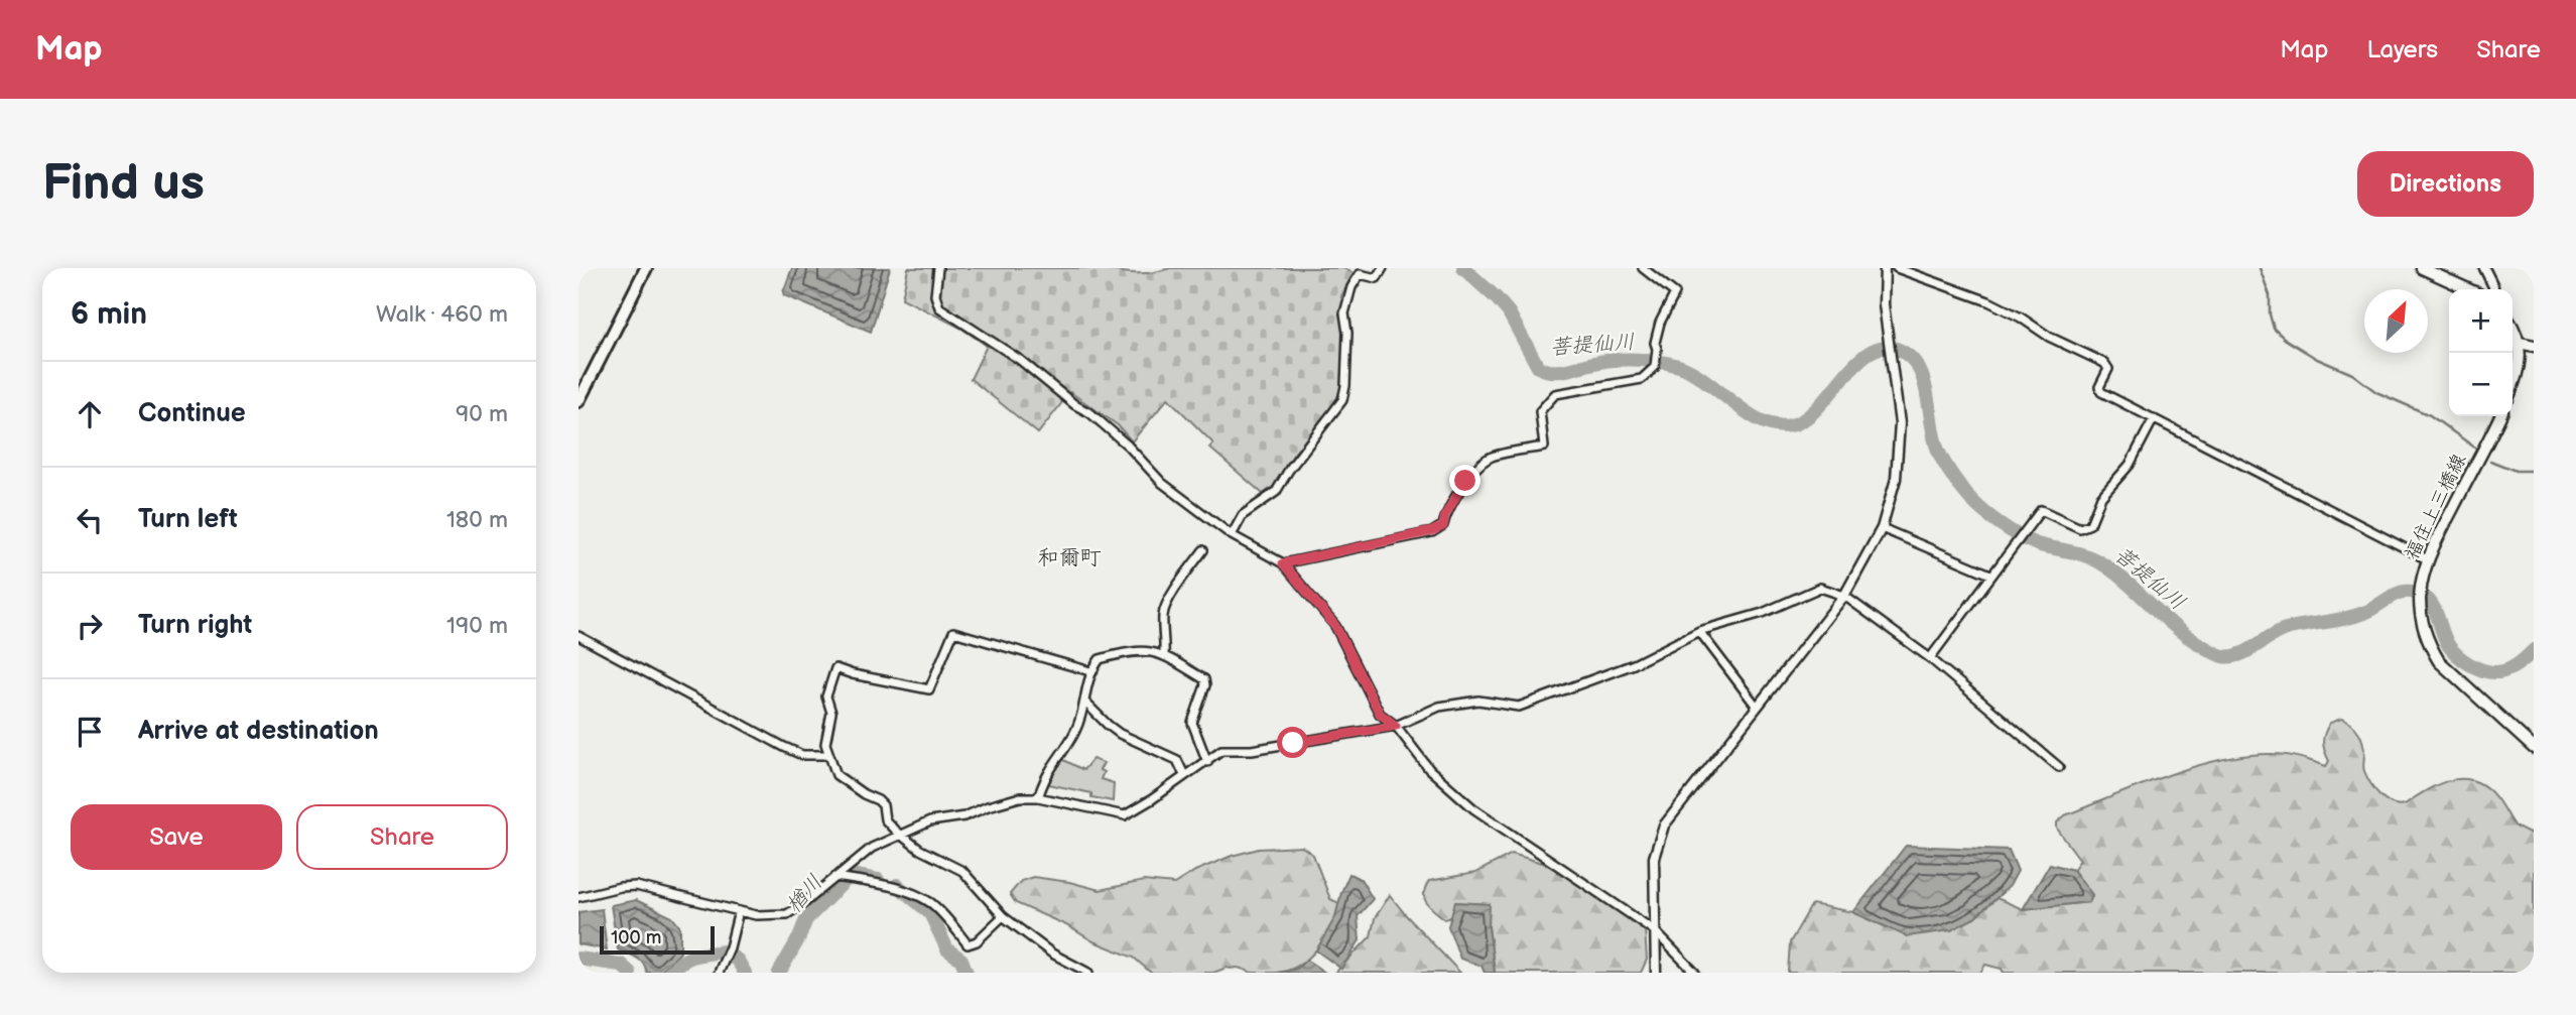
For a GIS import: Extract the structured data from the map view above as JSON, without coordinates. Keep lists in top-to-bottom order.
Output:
{
  "streets": {
    "main road": ["福住上三橋線"]
  },
  "districts": ["和爾町"],
  "water": ["菩提仙川", "楢川"],
  "scale_bar": "100 m",
  "north": "top right",
  "page": {
    "header": "Map",
    "nav": ["Map", "Layers", "Share"],
    "buttons": [
      "Directions",
      ["Save", "Share"]
    ],
    "title": "Find us",
    "heading": ["6 min", "Walk · 460 m"],
    "map_buttons": ["+", "−"],
    "list": [
      ["Continue", "90 m"],
      ["Turn left", "180 m"],
      ["Turn right", "190 m"],
      "Arrive at destination"
    ],
    "scale": "100 m"
  }
}
